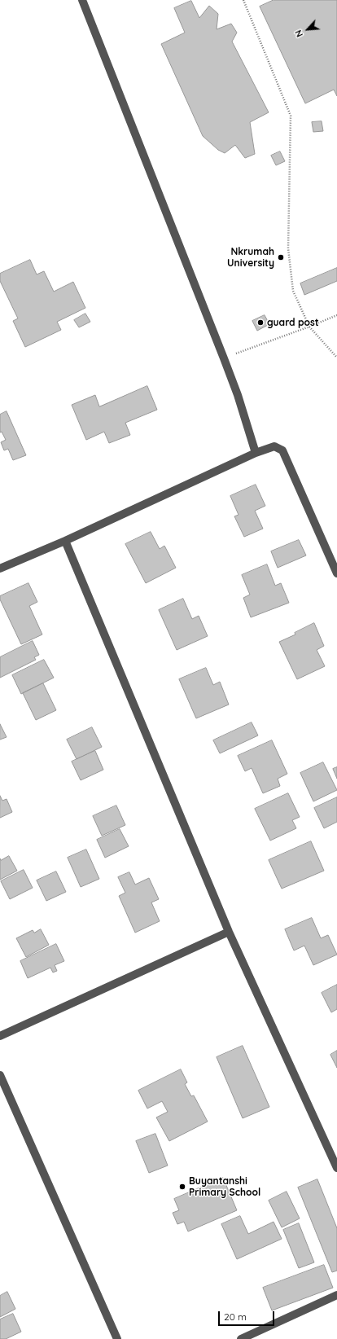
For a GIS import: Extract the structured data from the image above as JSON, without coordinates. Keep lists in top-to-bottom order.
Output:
{
  "places": ["Nkrumah University", "guard post", "Buyantanshi Primary School"],
  "scale_bar": "20 m",
  "north": "bottom left"
}
